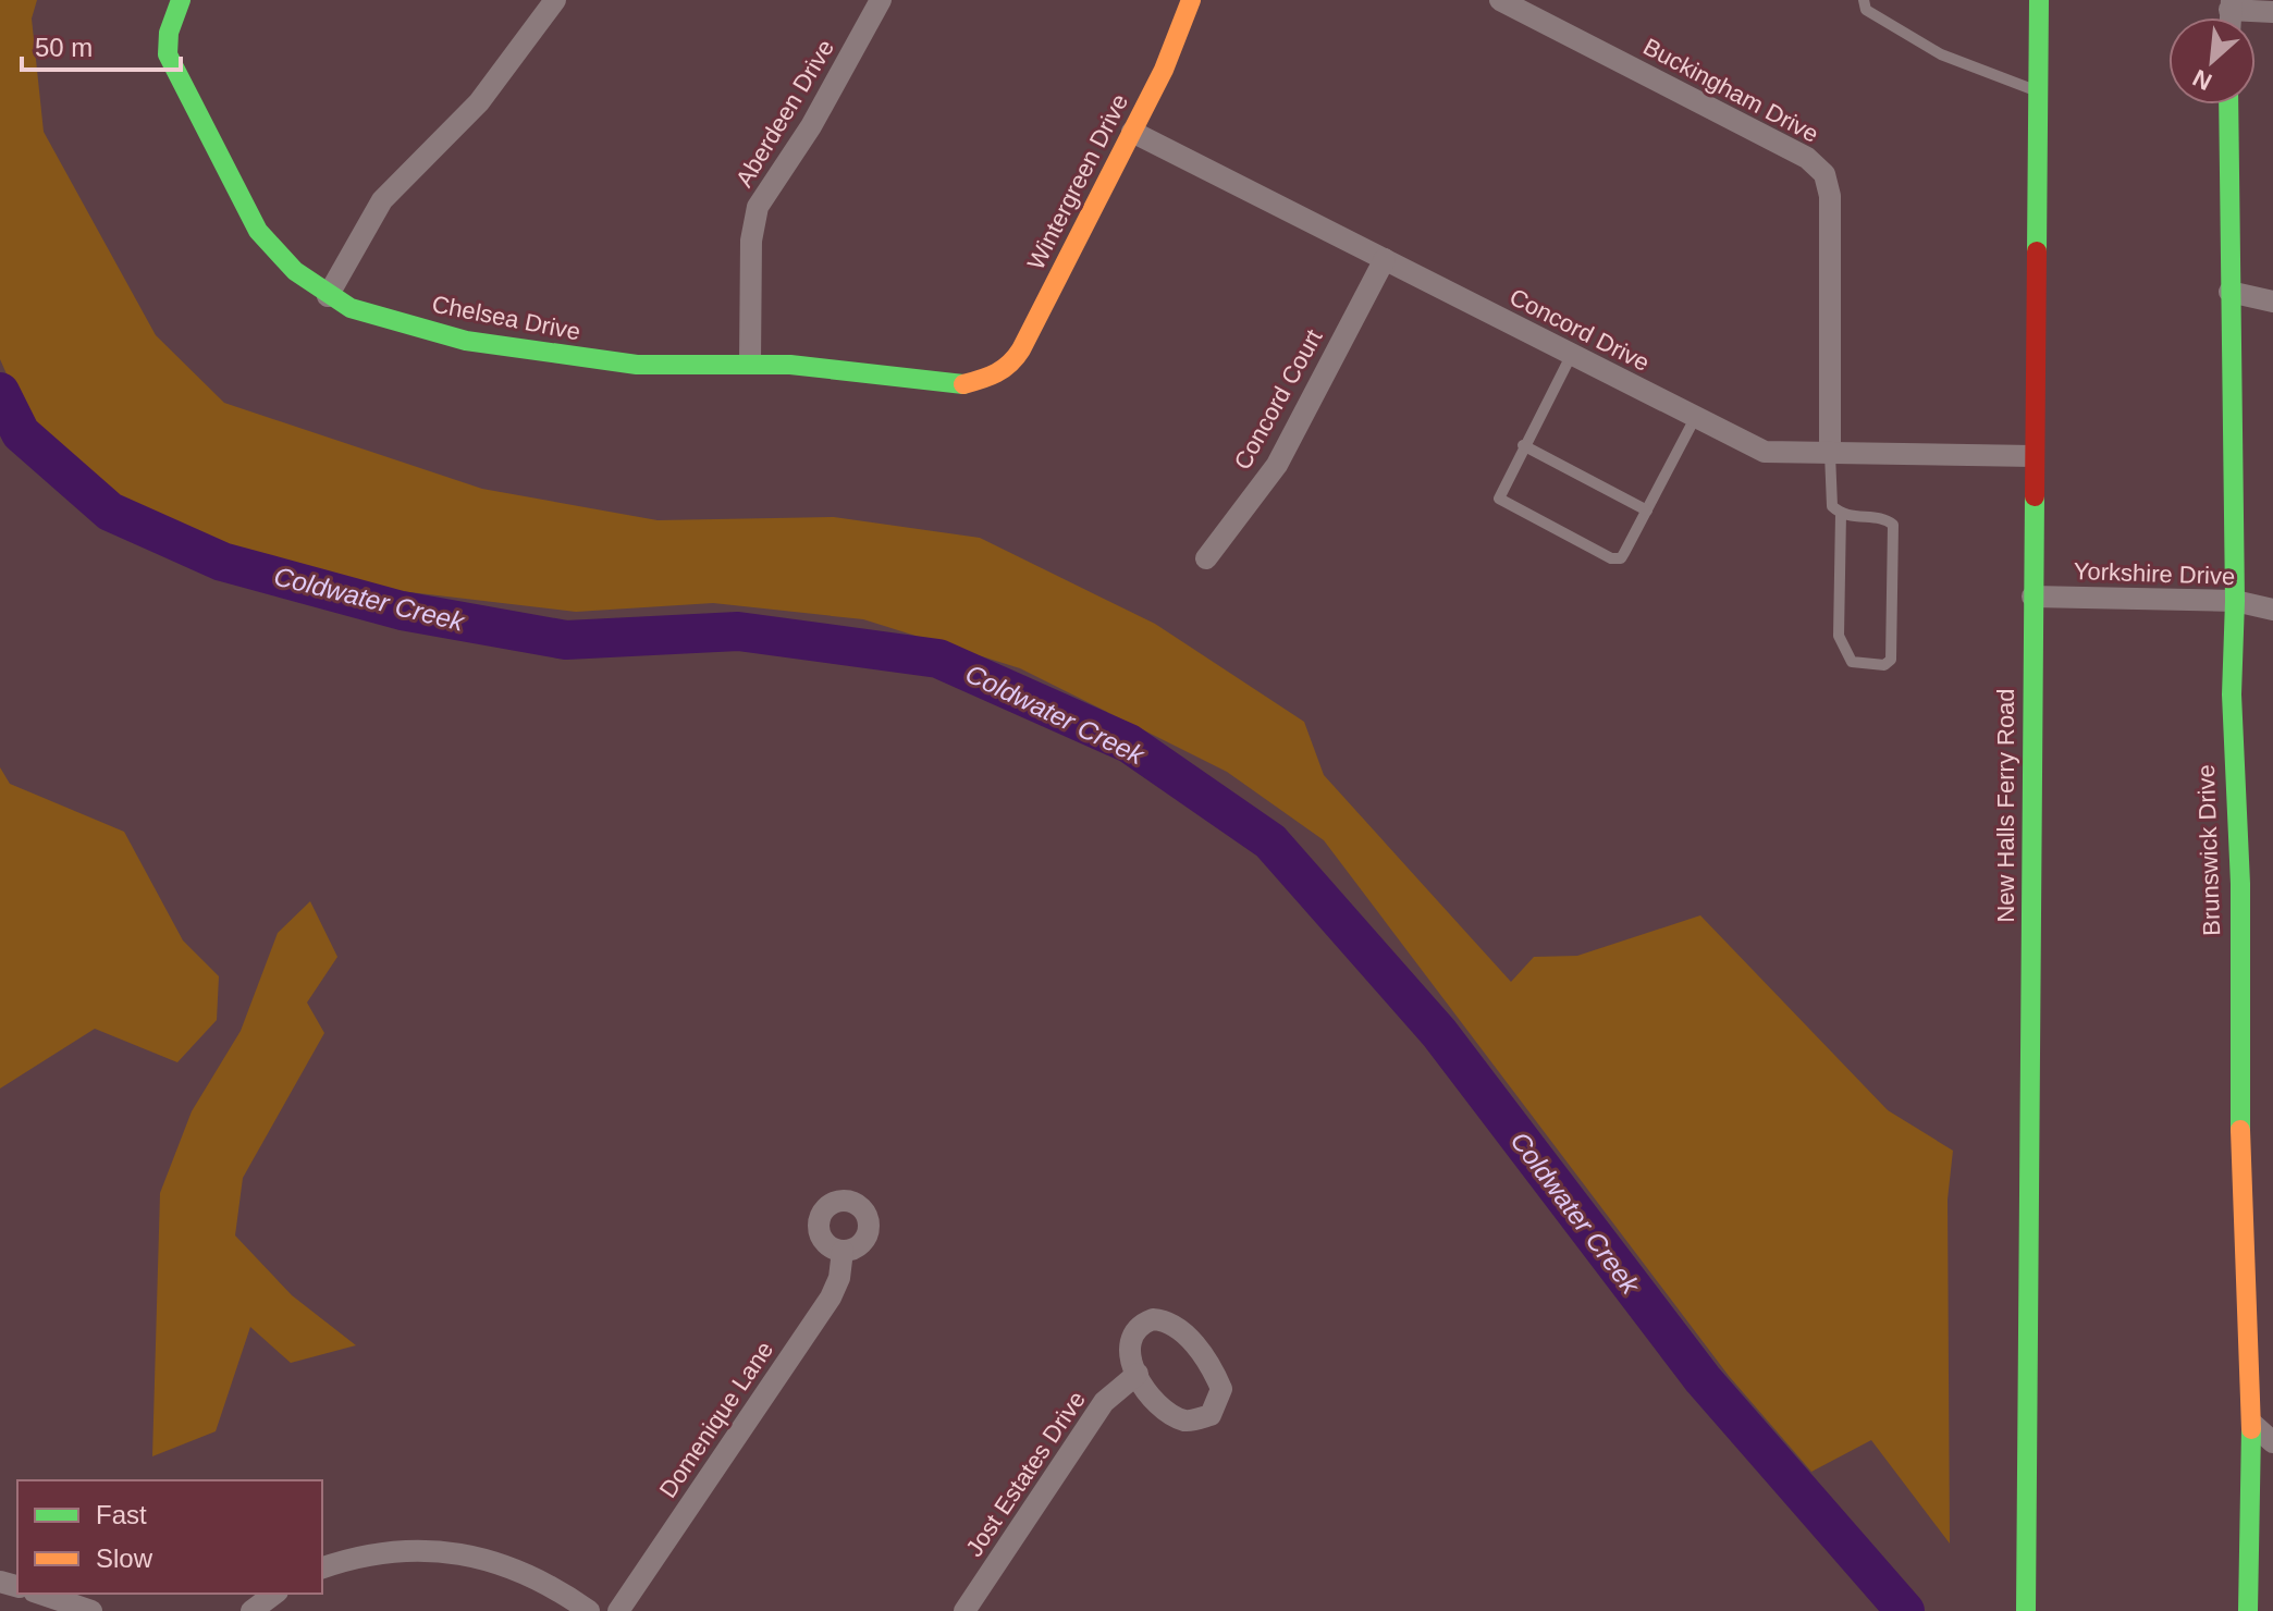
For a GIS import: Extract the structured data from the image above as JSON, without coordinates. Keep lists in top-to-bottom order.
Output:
{
  "streets": {
    "street": [
      "Buckingham Drive",
      "Aberdeen Drive",
      "Wintergreen Drive",
      "Chelsea Drive",
      "Concord Drive",
      "Concord Court",
      "Yorkshire Drive",
      "New Halls Ferry Road",
      "Brunswick Drive",
      "Domenique Lane",
      "Jost Estates Drive"
    ]
  },
  "crossings": [
    ["Buckingham Drive", "Concord Drive"],
    ["Aberdeen Drive", "Chelsea Drive"],
    ["Wintergreen Drive", "Chelsea Drive"],
    ["Wintergreen Drive", "Concord Drive"],
    ["Concord Drive", "Concord Court"],
    ["Concord Drive", "New Halls Ferry Road"],
    ["Yorkshire Drive", "New Halls Ferry Road"],
    ["Yorkshire Drive", "Brunswick Drive"]
  ],
  "water": ["Coldwater Creek"],
  "legend": ["Fast", "Slow"],
  "scale_bar": "50 m",
  "north": "bottom left"
}
